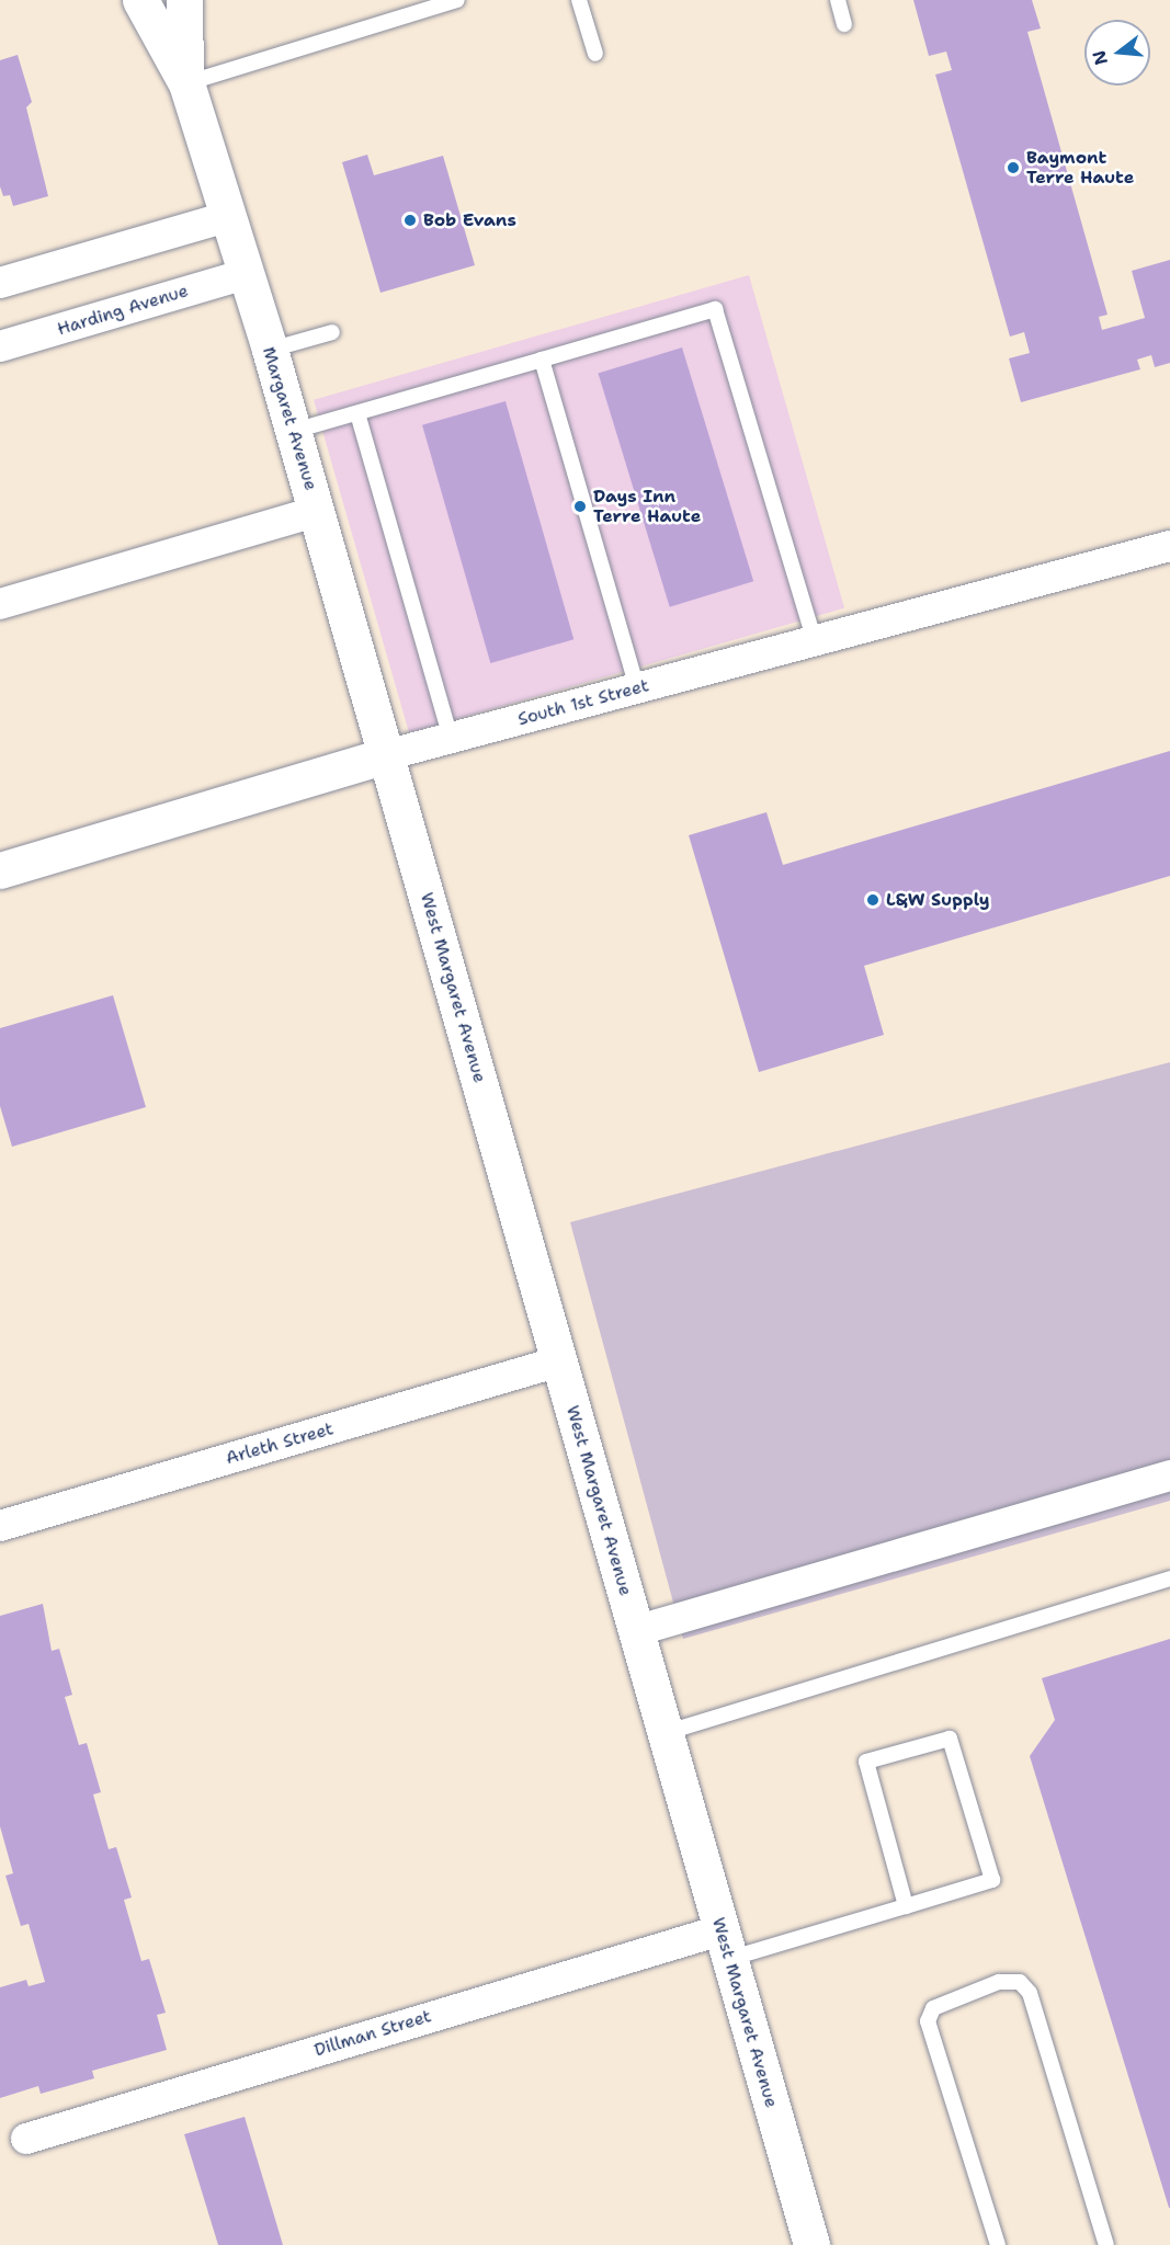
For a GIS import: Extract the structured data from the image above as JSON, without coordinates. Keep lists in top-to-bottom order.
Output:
{
  "streets": {
    "street": [
      "Harding Avenue",
      "Margaret Avenue",
      "South 1st Street",
      "West Margaret Avenue",
      "Arleth Street",
      "Dillman Street"
    ]
  },
  "crossings": [
    ["Harding Avenue", "Margaret Avenue"],
    ["Margaret Avenue", "South 1st Street"],
    ["Margaret Avenue", "West Margaret Avenue"],
    ["South 1st Street", "West Margaret Avenue"],
    ["West Margaret Avenue", "Arleth Street"],
    ["West Margaret Avenue", "Dillman Street"]
  ],
  "places": [
    "Baymont Terre Haute",
    "Bob Evans",
    "Days Inn Terre Haute",
    "L&W Supply"
  ],
  "north": "left"
}
